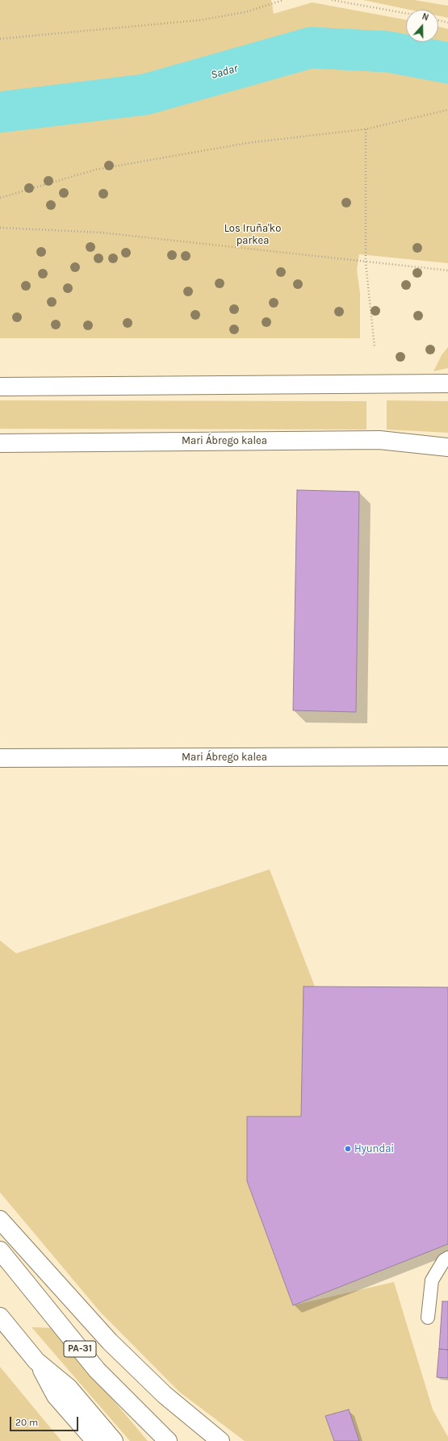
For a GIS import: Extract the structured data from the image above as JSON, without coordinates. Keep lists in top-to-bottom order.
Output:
{
  "streets": {
    "main road": ["Mari Ábrego kalea", "PA-31"]
  },
  "water": ["Sadar"],
  "parks": ["Los Iruña'ko parkea"],
  "places": ["Hyundai"],
  "scale_bar": "20 m",
  "north": "top"
}
